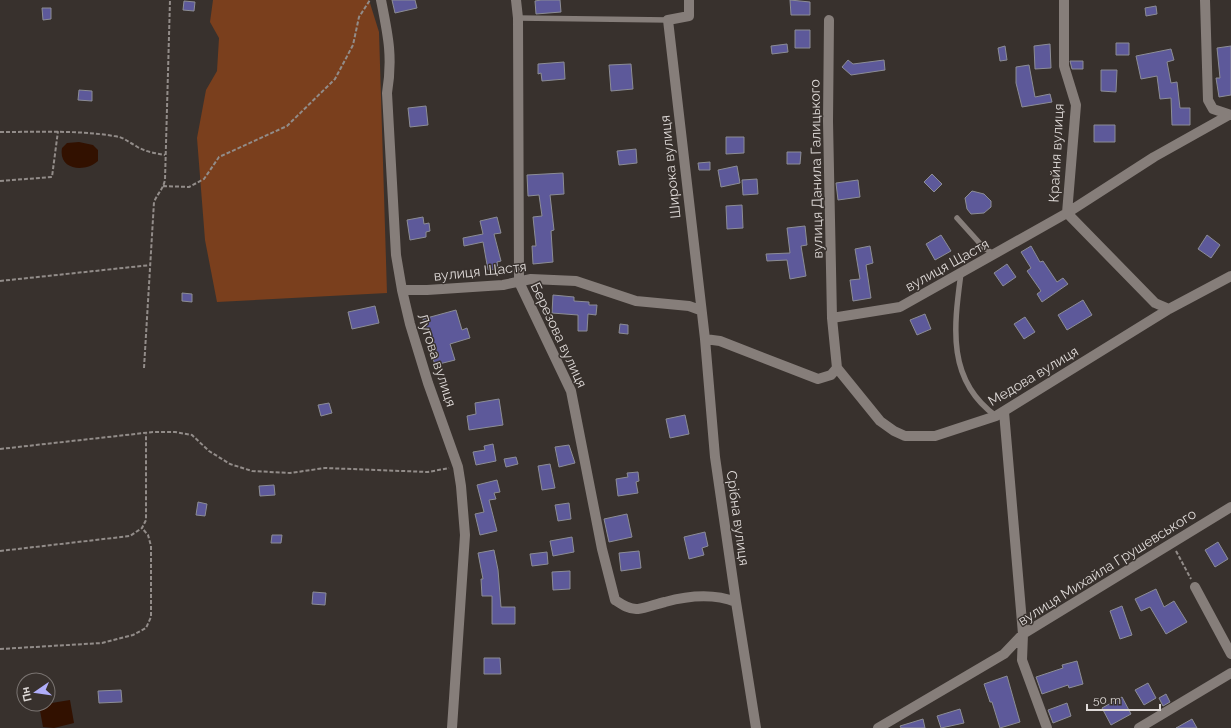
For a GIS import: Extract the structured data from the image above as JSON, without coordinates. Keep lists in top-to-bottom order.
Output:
{
  "streets": {
    "street": [
      "Крайня вулиця",
      "Широка вулиця",
      "вулиця Данила Галицького",
      "вулиця Щастя",
      "Березова вулиця",
      "Лугова вулиця",
      "Медова вулиця",
      "Срібна вулиця",
      "вулиця Михайла Грушевського"
    ]
  },
  "crossings": [
    ["Крайня вулиця", "вулиця Щастя"],
    ["Широка вулиця", "вулиця Щастя"],
    ["Широка вулиця", "Срібна вулиця"],
    ["вулиця Данила Галицького", "вулиця Щастя"],
    ["вулиця Щастя", "Березова вулиця"],
    ["вулиця Щастя", "Лугова вулиця"],
    ["вулиця Щастя", "Срібна вулиця"],
    ["Березова вулиця", "Срібна вулиця"]
  ],
  "scale_bar": "50 m",
  "north": "left"
}
